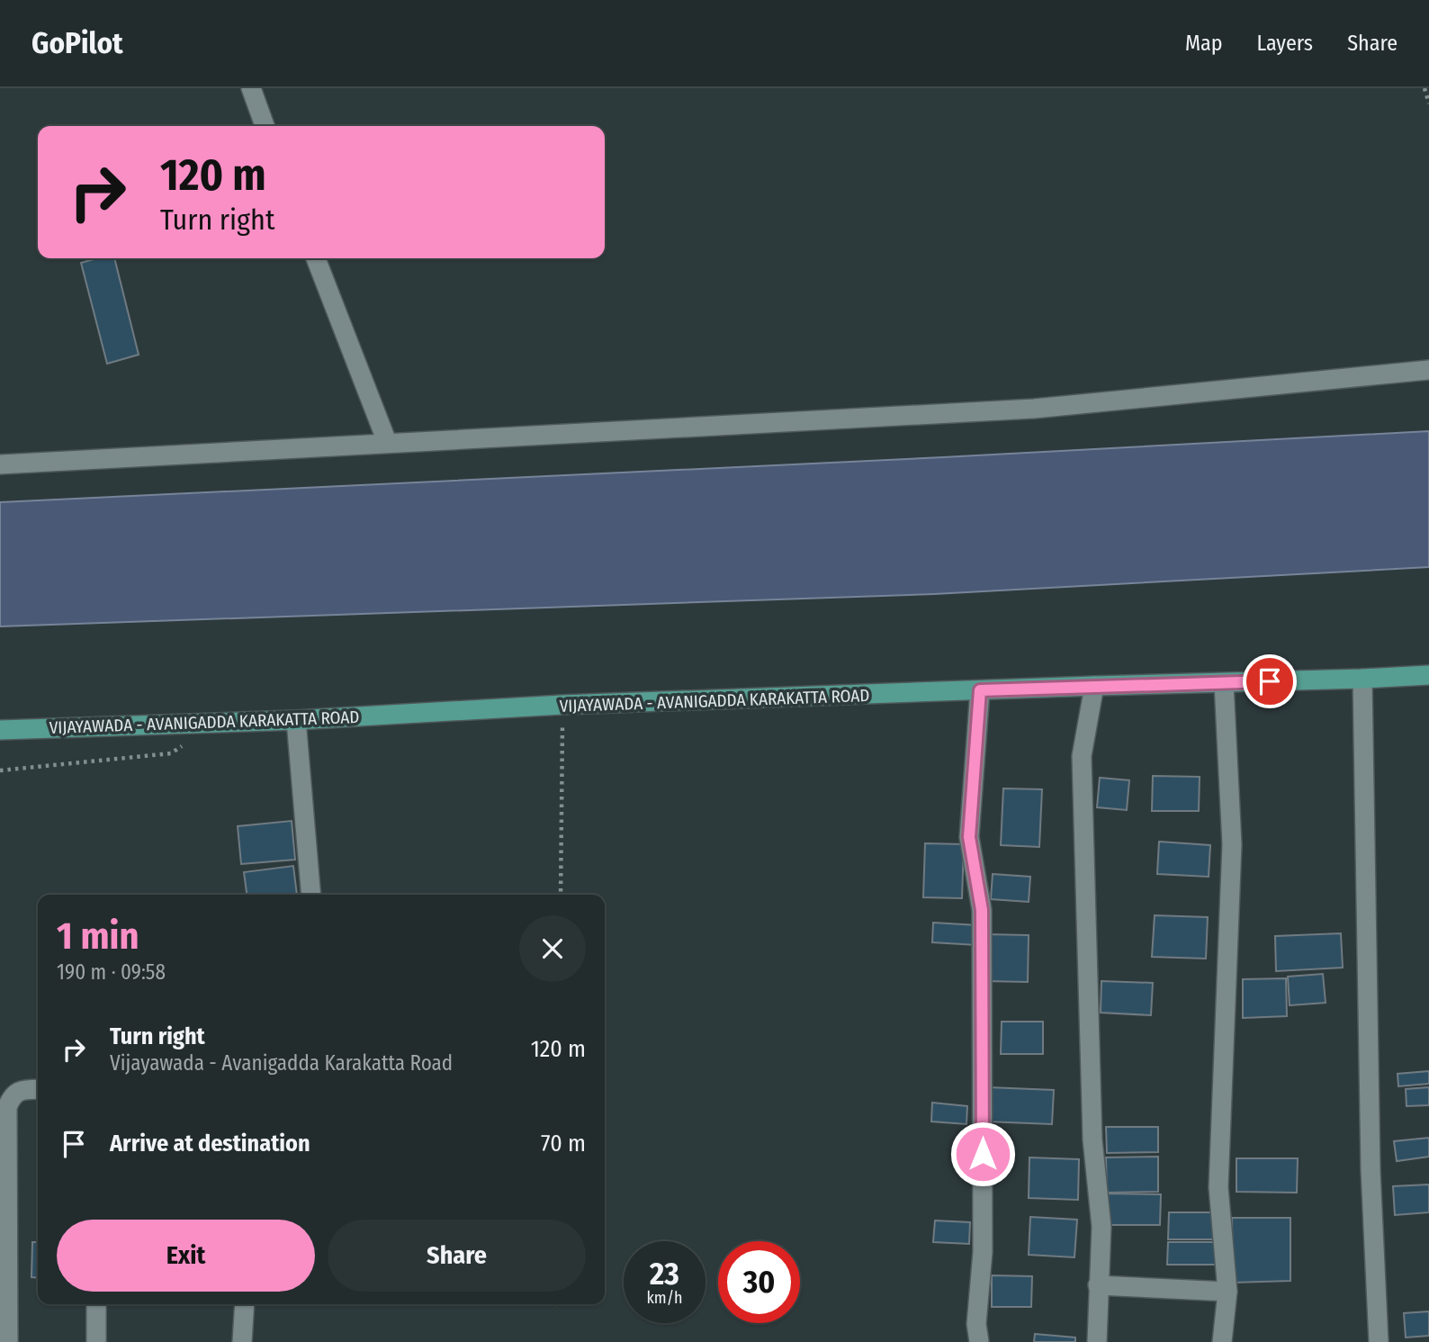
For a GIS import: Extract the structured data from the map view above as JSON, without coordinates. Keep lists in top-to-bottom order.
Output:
{
  "streets": {
    "main road": ["VIJAYAWADA - AVANIGADDA KARAKATTA ROAD"]
  },
  "page": {
    "header": "GoPilot",
    "nav": ["Map", "Layers", "Share"],
    "turn": ["120 m", "Turn right"],
    "heading": ["1 min", "190 m · 09:58"],
    "list": [
      {
        "name": "Turn right",
        "note": "Vijayawada - Avanigadda Karakatta Road",
        "value": "120 m"
      },
      {
        "name": "Arrive at destination",
        "value": "70 m"
      }
    ],
    "buttons": ["Exit", "Share"],
    "speed": "23 km/h",
    "limit": "30"
  }
}
